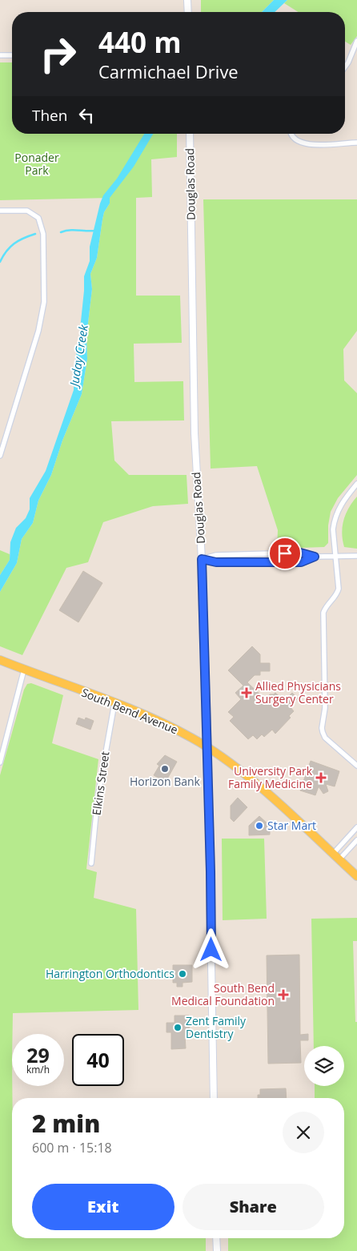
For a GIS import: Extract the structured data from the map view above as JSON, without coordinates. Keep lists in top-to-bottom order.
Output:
{
  "streets": {
    "main road": ["South Bend Avenue"],
    "street": ["Douglas Road", "Elkins Street"]
  },
  "crossings": [
    ["Douglas Road", "South Bend Avenue"],
    ["South Bend Avenue", "Elkins Street"]
  ],
  "water": ["Juday Creek"],
  "parks": ["Ponader Park"],
  "places": {
    "health": ["Allied Physicians Surgery Center", "University Park Family Medicine", "South Bend Medical Foundation"],
    "other": [
      "Horizon Bank",
      "Star Mart",
      "Harrington Orthodontics",
      "Zent Family Dentistry"
    ]
  },
  "page": {
    "turn": ["440 m", "Carmichael Drive"],
    "then": "Then",
    "speed": "29 km/h",
    "limit": "40",
    "heading": ["2 min", "600 m · 15:18"],
    "buttons": ["Exit", "Share"]
  }
}
